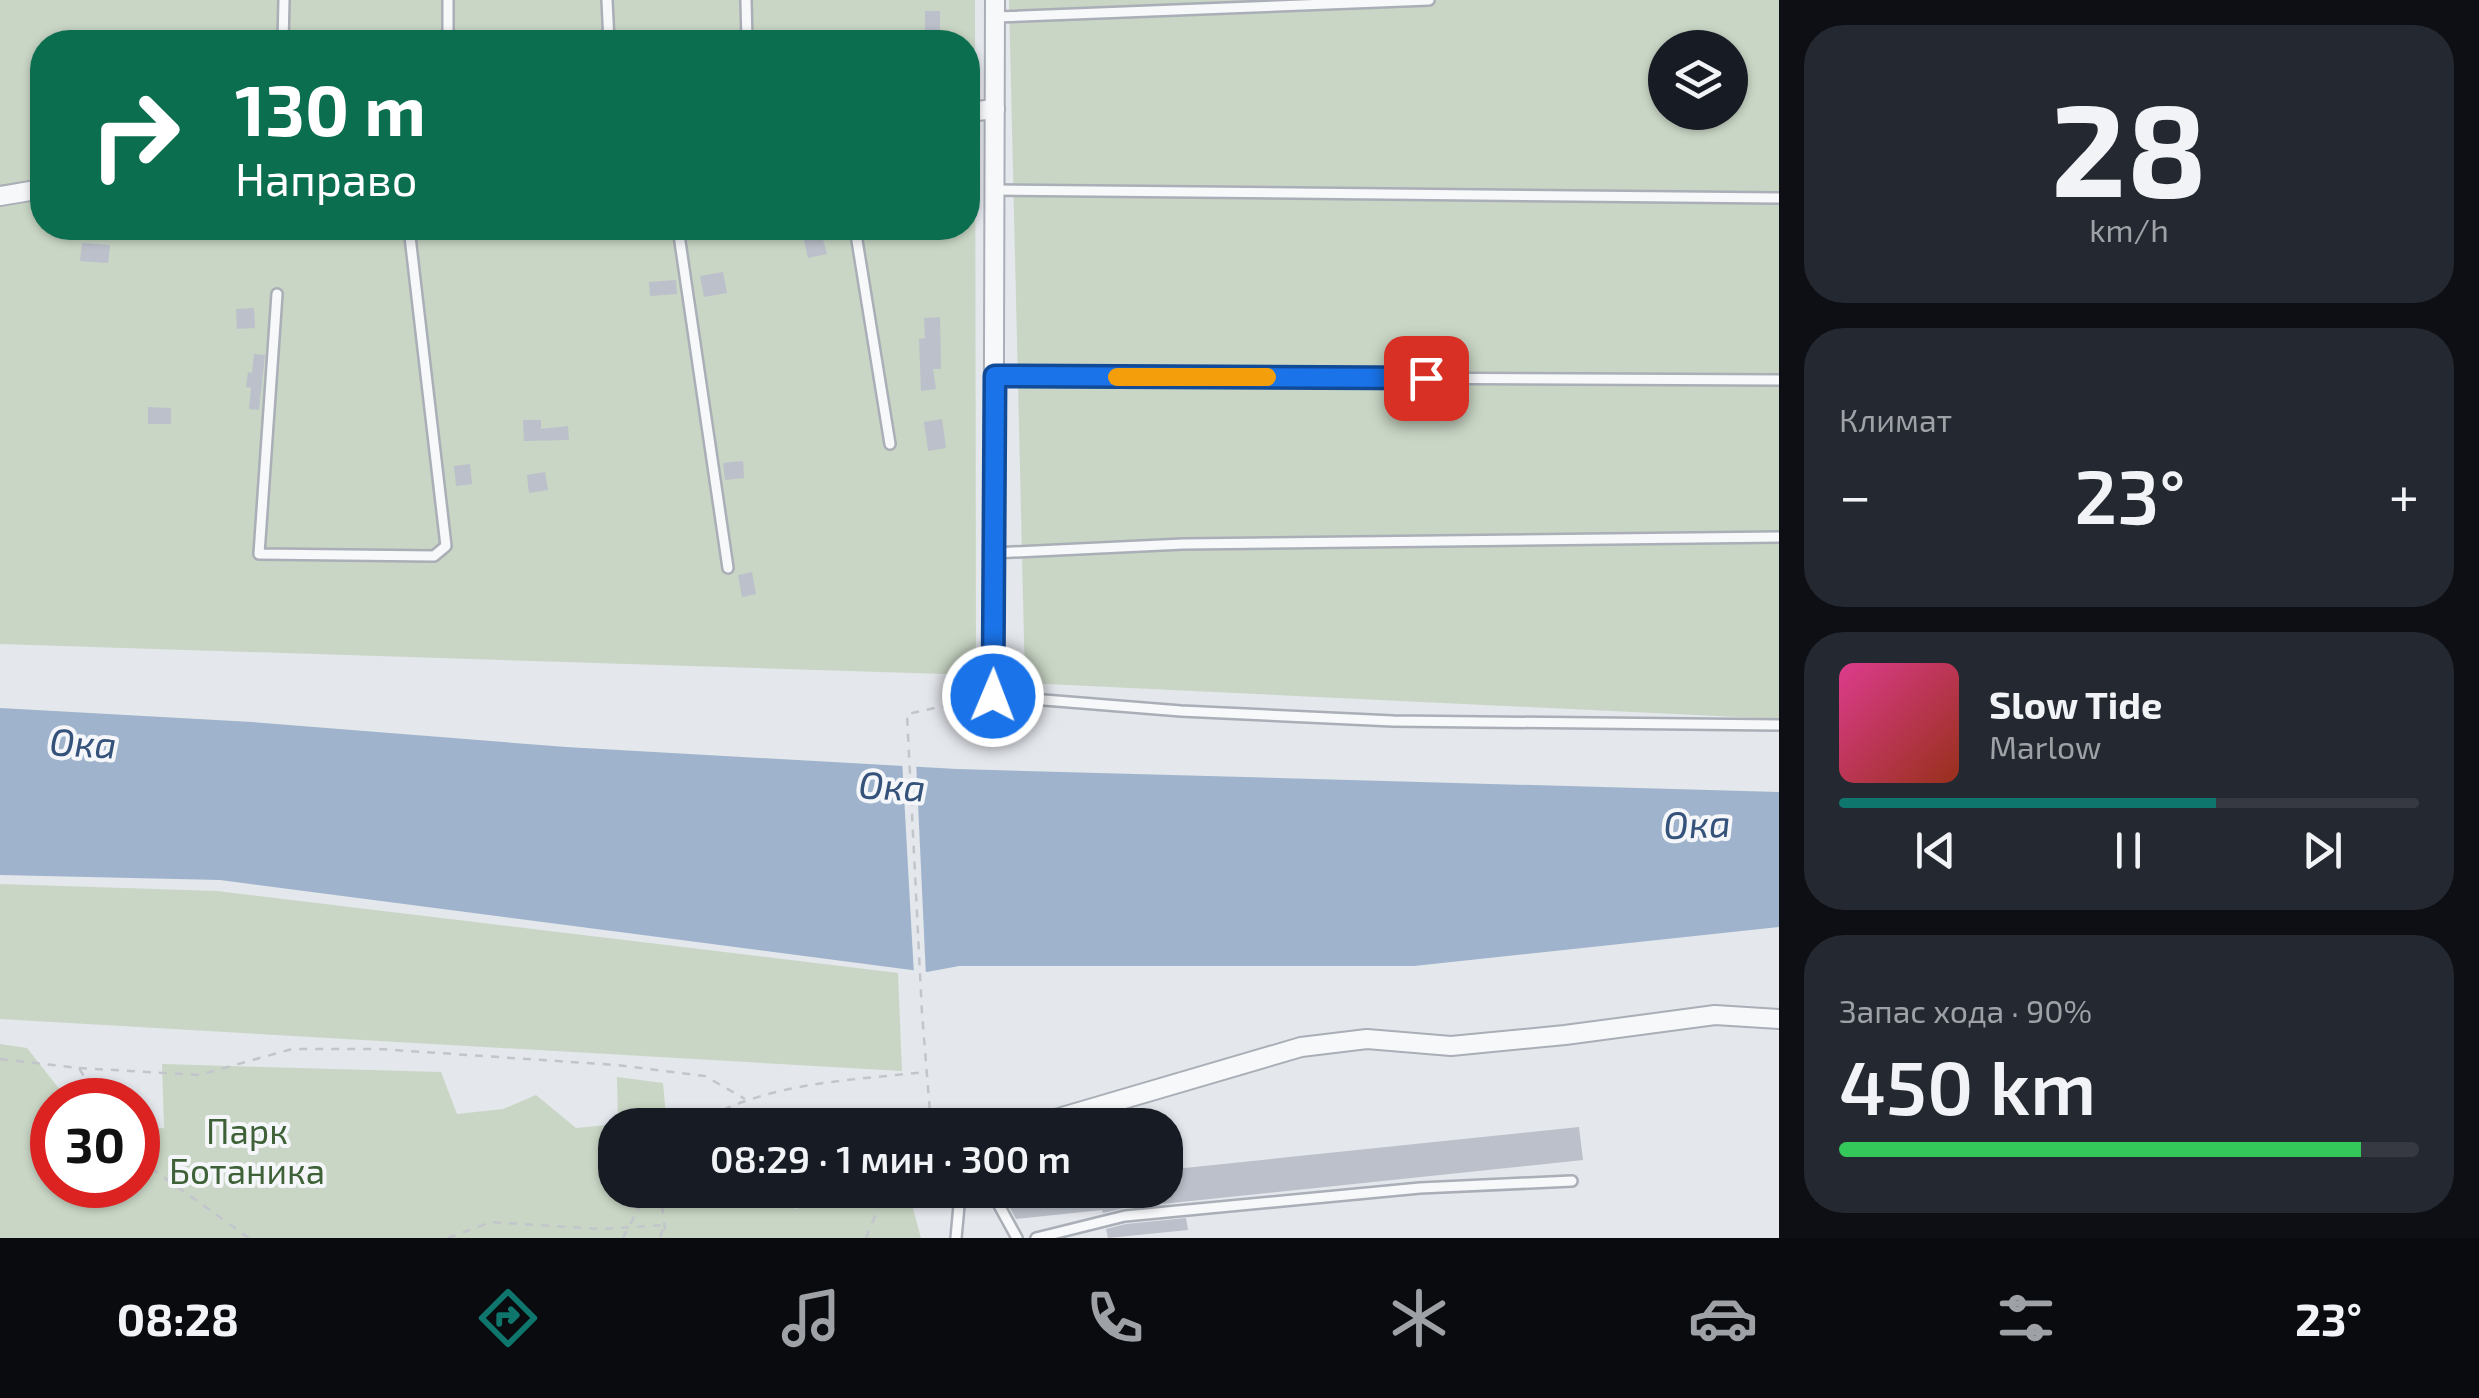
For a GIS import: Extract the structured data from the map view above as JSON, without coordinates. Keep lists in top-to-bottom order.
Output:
{
  "water": ["Ока"],
  "parks": ["Парк Ботаника"],
  "page": {
    "tile": [
      ["28", "km/h"],
      "Климат",
      ["Запас хода · 90%", "450 km"]
    ],
    "turn": ["130 m", "Направо"],
    "heat": ["−", "23°", "+"],
    "song": ["Slow Tide", "Marlow"],
    "limit": "30",
    "trip": "08:29 · 1 мин · 300 m",
    "tabs": ["08:28", "23°"]
  }
}
